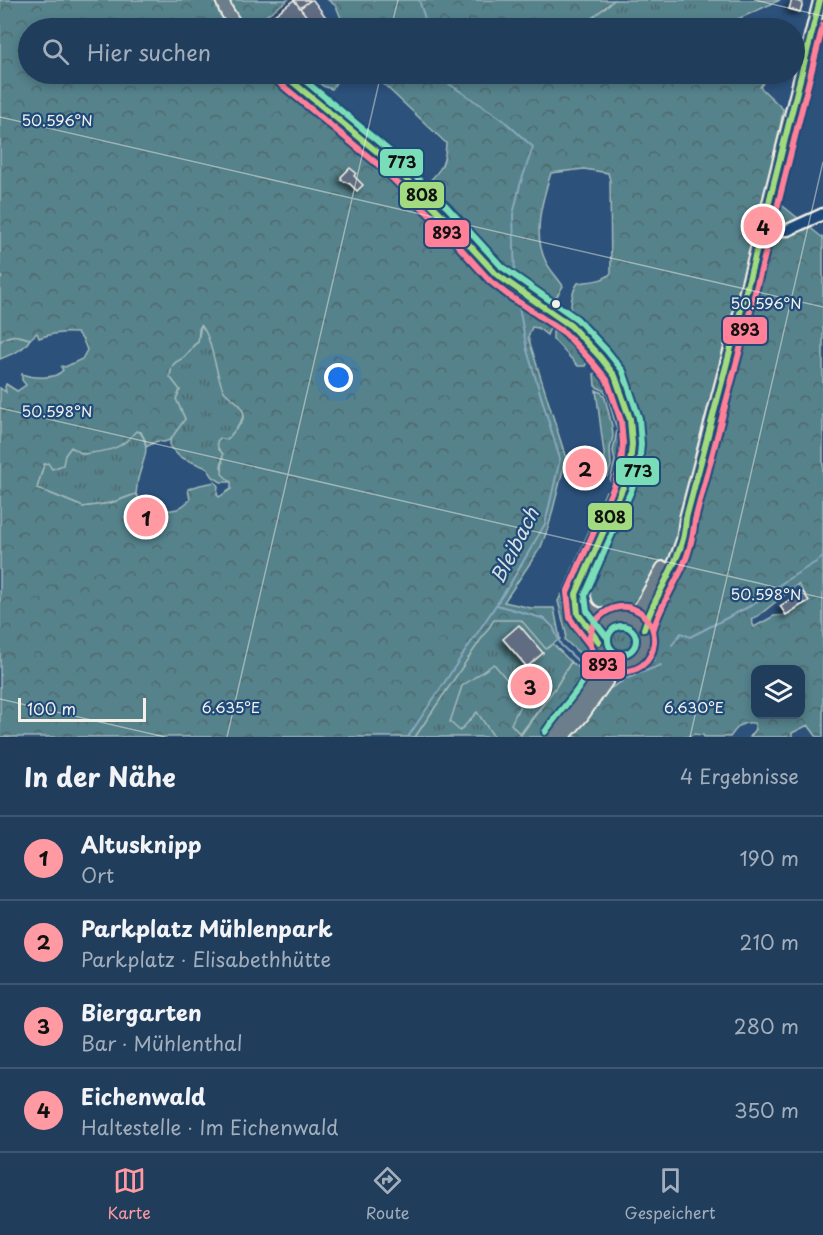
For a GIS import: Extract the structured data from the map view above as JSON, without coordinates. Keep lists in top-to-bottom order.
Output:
{
  "water": ["Bleibach"],
  "lines": ["transit line 808", "transit line 893", "transit line 773"],
  "scale_bar": "100 m",
  "page": {
    "search": "Hier suchen",
    "pins": [
      "4",
      "2",
      "1",
      "3"
    ],
    "scale": "100 m",
    "heading": ["In der Nähe", "4 Ergebnisse"],
    "list": [
      {
        "mark": "1",
        "name": "Altusknipp",
        "note": "Ort",
        "value": "190 m"
      },
      {
        "mark": "2",
        "name": "Parkplatz Mühlenpark",
        "note": "Parkplatz · Elisabethhütte",
        "value": "210 m"
      },
      {
        "mark": "3",
        "name": "Biergarten",
        "note": "Bar · Mühlenthal",
        "value": "280 m"
      },
      {
        "mark": "4",
        "name": "Eichenwald",
        "note": "Haltestelle · Im Eichenwald",
        "value": "350 m"
      }
    ],
    "nav": ["Karte", "Route", "Gespeichert"]
  },
  "coordinates": [
    "50.596°N",
    "50.598°N",
    "6.635°E",
    "6.630°E"
  ]
}
